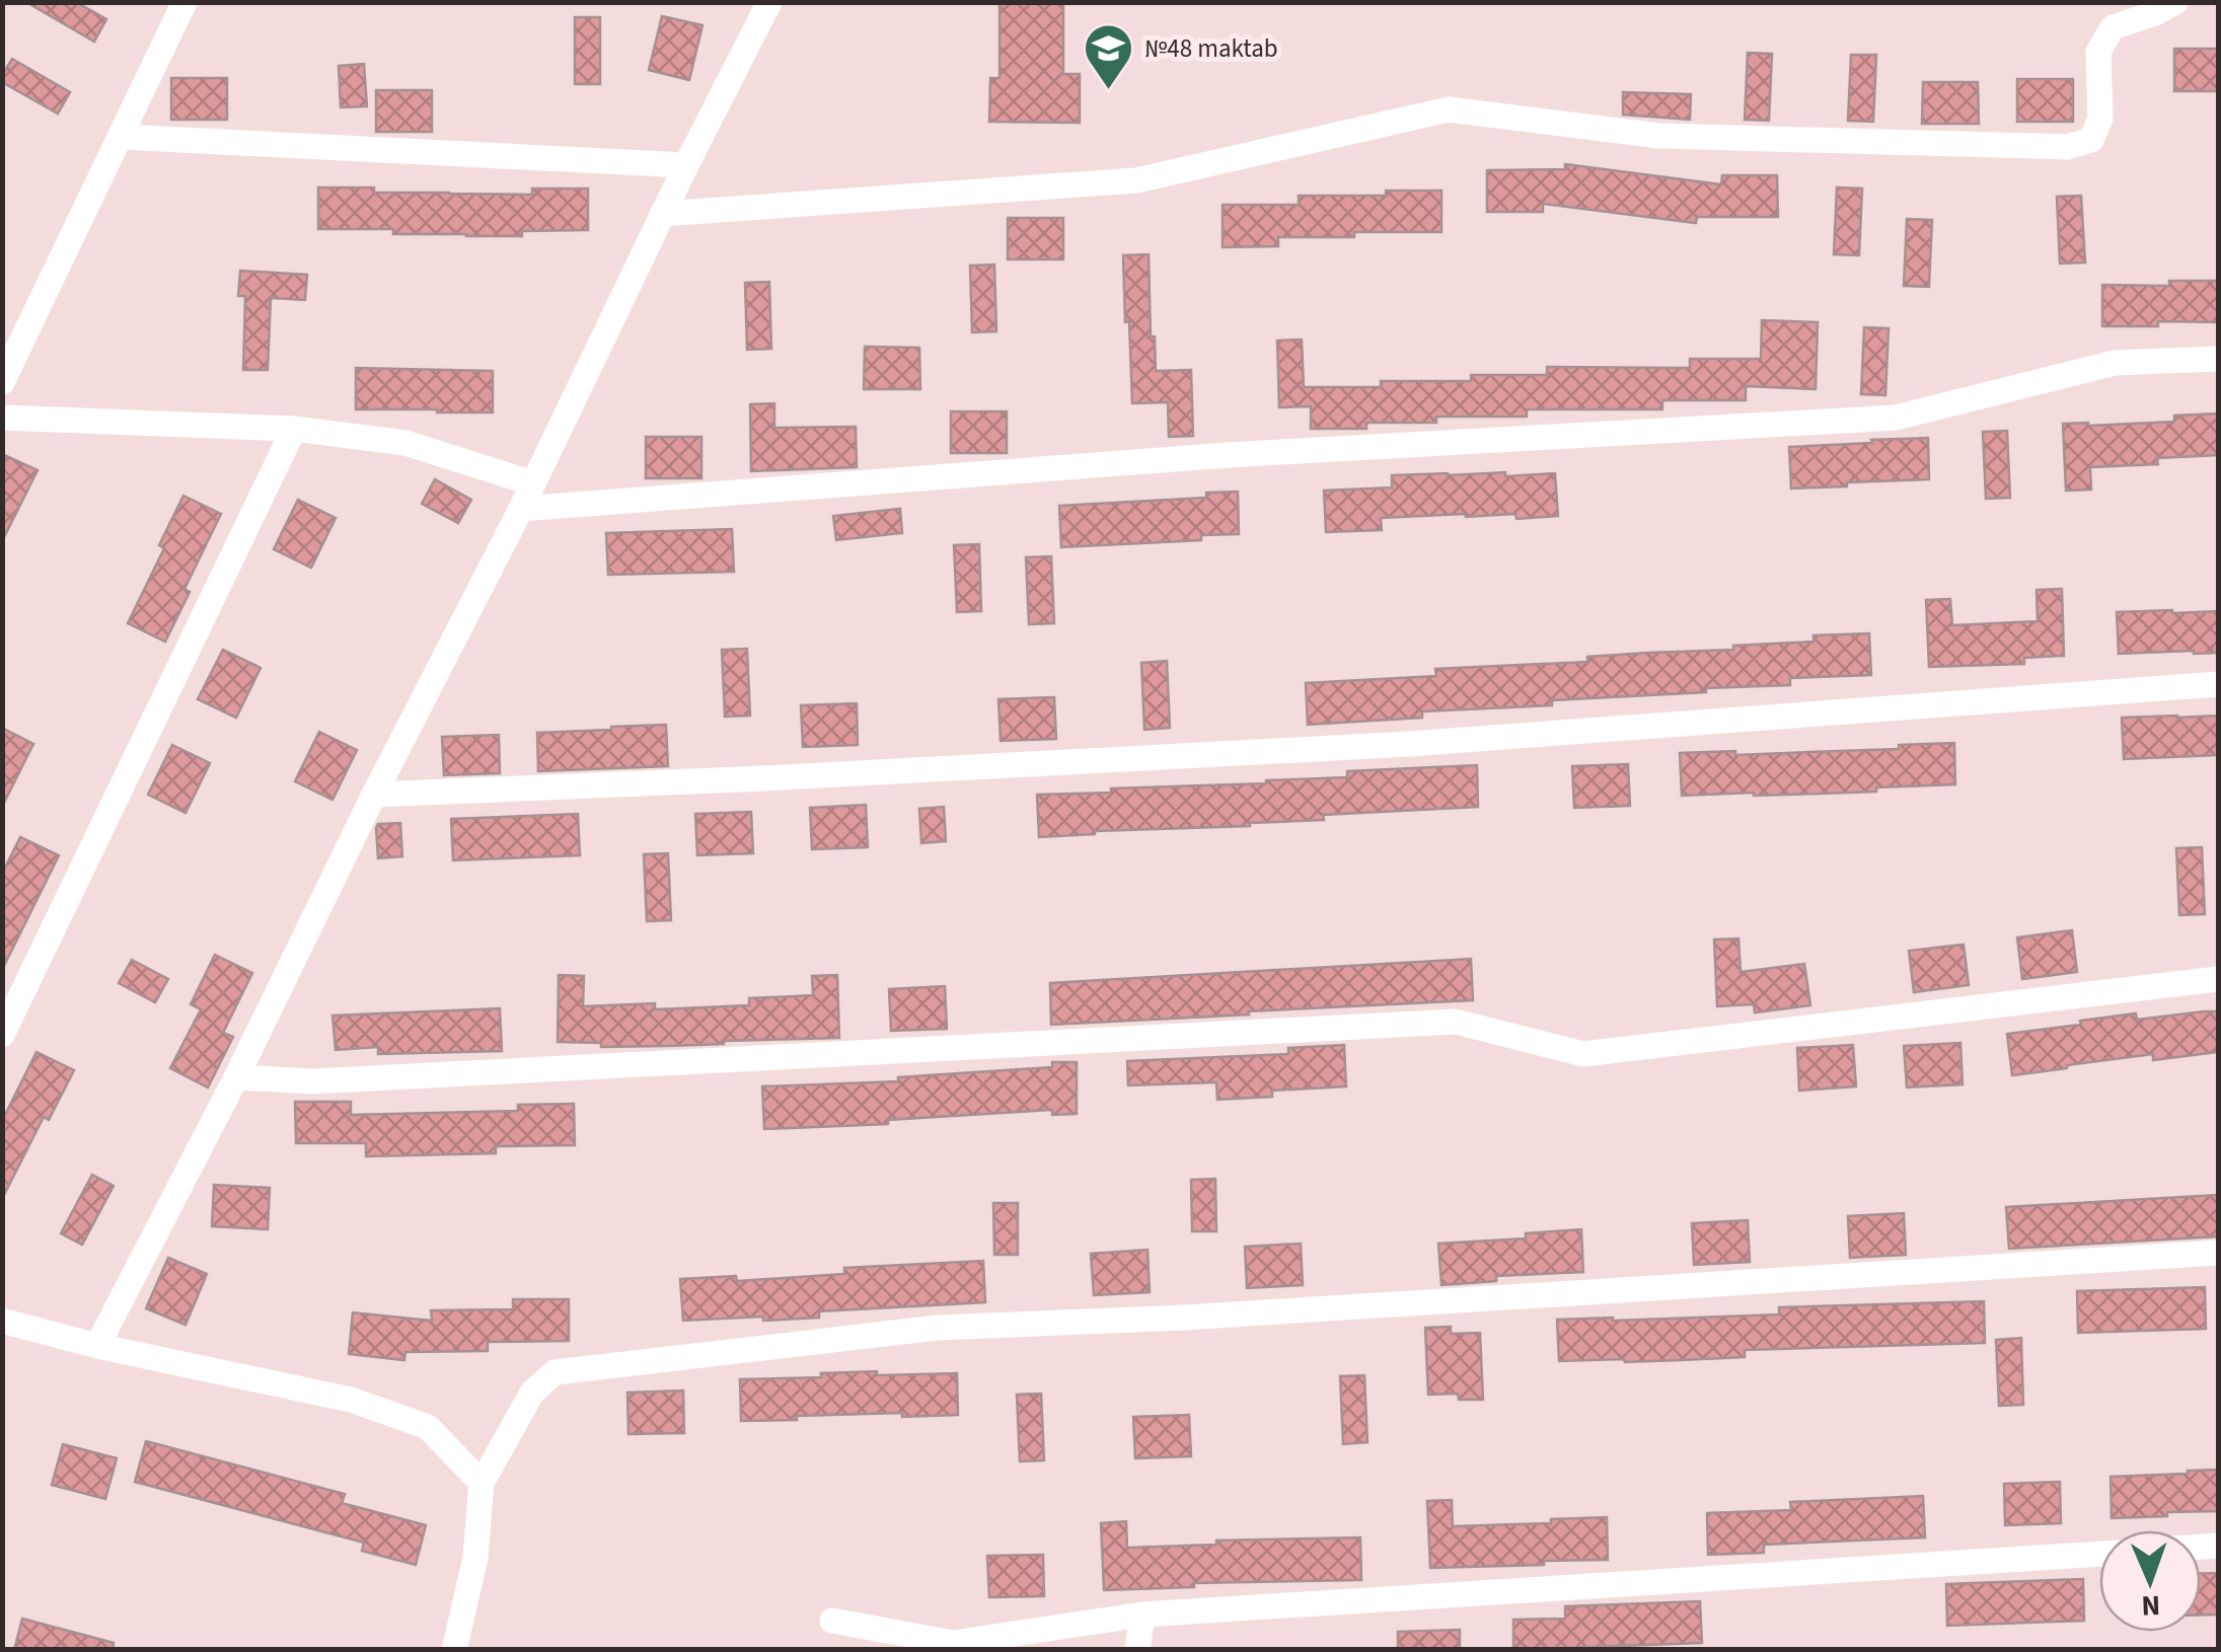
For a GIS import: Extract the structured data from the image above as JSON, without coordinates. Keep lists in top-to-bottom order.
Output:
{
  "places": {
    "school or university": ["№48 maktab"]
  },
  "north": "bottom"
}
